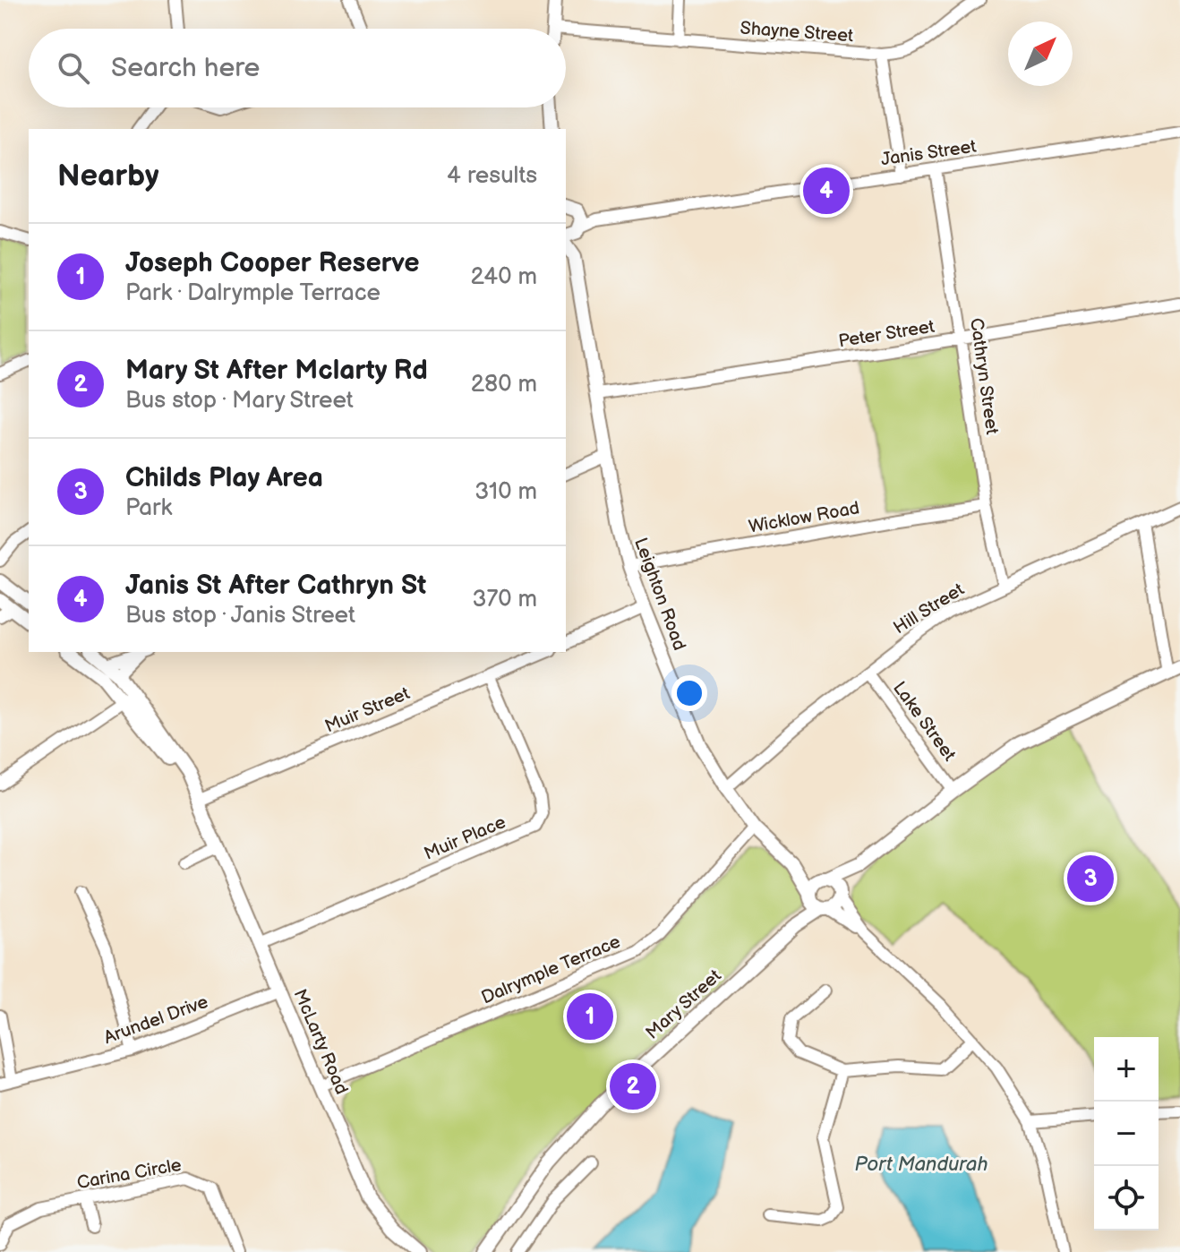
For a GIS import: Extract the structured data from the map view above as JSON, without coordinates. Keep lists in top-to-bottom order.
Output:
{
  "streets": {
    "street": [
      "Shayne Street",
      "Janis Street",
      "Peter Street",
      "Cathryn Street",
      "Wicklow Road",
      "Leighton Road",
      "Hill Street",
      "Muir Street",
      "Lake Street",
      "Muir Place",
      "Dalrymple Terrace",
      "Mary Street",
      "Arundel Drive",
      "McLarty Road",
      "Carina Circle"
    ]
  },
  "crossings": [
    ["Janis Street", "Cathryn Street"],
    ["Janis Street", "Leighton Road"],
    ["Peter Street", "Cathryn Street"],
    ["Peter Street", "Leighton Road"],
    ["Cathryn Street", "Wicklow Road"],
    ["Cathryn Street", "Hill Street"],
    ["Wicklow Road", "Leighton Road"],
    ["Leighton Road", "Hill Street"],
    ["Leighton Road", "Dalrymple Terrace"],
    ["Leighton Road", "Mary Street"],
    ["Hill Street", "Lake Street"],
    ["Muir Street", "Muir Place"],
    ["Muir Street", "McLarty Road"],
    ["Lake Street", "Mary Street"],
    ["Muir Place", "McLarty Road"],
    ["Dalrymple Terrace", "McLarty Road"],
    ["Arundel Drive", "McLarty Road"]
  ],
  "water": ["Port Mandurah"],
  "north": "top right",
  "page": {
    "search": "Search here",
    "heading": ["Nearby", "4 results"],
    "pins": [
      "4",
      "3",
      "1",
      "2"
    ],
    "list": [
      {
        "mark": "1",
        "name": "Joseph Cooper Reserve",
        "note": "Park · Dalrymple Terrace",
        "value": "240 m"
      },
      {
        "mark": "2",
        "name": "Mary St After Mclarty Rd",
        "note": "Bus stop · Mary Street",
        "value": "280 m"
      },
      {
        "mark": "3",
        "name": "Childs Play Area",
        "note": "Park",
        "value": "310 m"
      },
      {
        "mark": "4",
        "name": "Janis St After Cathryn St",
        "note": "Bus stop · Janis Street",
        "value": "370 m"
      }
    ],
    "map_buttons": ["+", "−"]
  }
}
